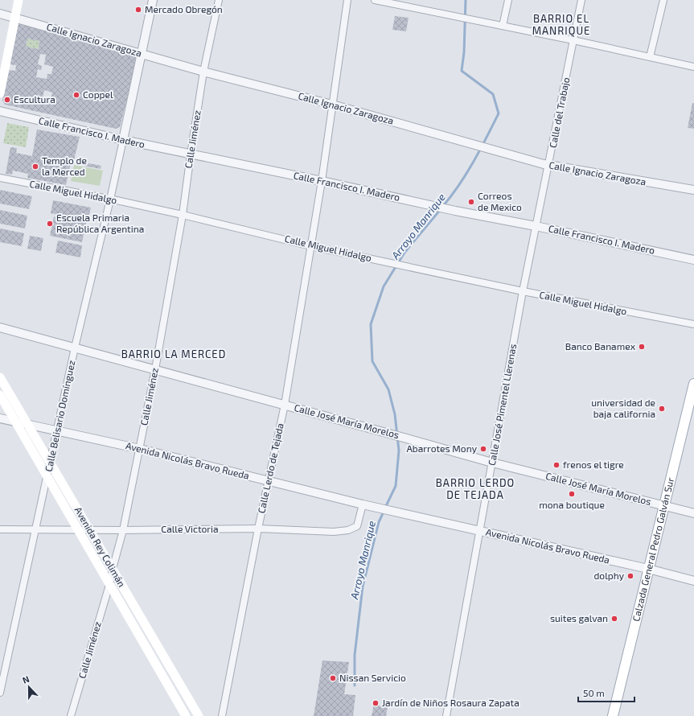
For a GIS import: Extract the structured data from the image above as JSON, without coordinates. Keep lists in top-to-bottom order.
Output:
{
  "streets": {
    "main road": ["Avenida Rey Colimán", "Calzada General Pedro Galván Sur"],
    "street": [
      "Calle Ignacio Zaragoza",
      "Calle del Trabajo",
      "Calle Francisco I. Madero",
      "Calle Jiménez",
      "Calle Miguel Hidalgo",
      "Calle José Pimentel Llerenas",
      "Calle Belisario Domínguez",
      "Calle José María Morelos",
      "Avenida Nicolás Bravo Rueda",
      "Calle Lerdo de Tejada",
      "Calle Victoria"
    ]
  },
  "crossings": [
    ["Calle Ignacio Zaragoza", "Calle del Trabajo"],
    ["Calle Ignacio Zaragoza", "Calle Jiménez"],
    ["Calle Ignacio Zaragoza", "Calle Lerdo de Tejada"],
    ["Calle del Trabajo", "Calle Francisco I. Madero"],
    ["Calle del Trabajo", "Calle José Pimentel Llerenas"],
    ["Calle Francisco I. Madero", "Calle Jiménez"],
    ["Calle Francisco I. Madero", "Calle José Pimentel Llerenas"],
    ["Calle Francisco I. Madero", "Calle Belisario Domínguez"],
    ["Calle Francisco I. Madero", "Calle Lerdo de Tejada"],
    ["Calle Jiménez", "Calle Miguel Hidalgo"],
    ["Calle Jiménez", "Calle José María Morelos"],
    ["Calle Jiménez", "Avenida Nicolás Bravo Rueda"],
    ["Calle Jiménez", "Calle Victoria"],
    ["Calle Jiménez", "Avenida Rey Colimán"],
    ["Calle Miguel Hidalgo", "Calle José Pimentel Llerenas"],
    ["Calle Miguel Hidalgo", "Calle Belisario Domínguez"],
    ["Calle Miguel Hidalgo", "Calle Lerdo de Tejada"],
    ["Calle José Pimentel Llerenas", "Calle José María Morelos"],
    ["Calle José Pimentel Llerenas", "Avenida Nicolás Bravo Rueda"],
    ["Calle Belisario Domínguez", "Calle José María Morelos"],
    ["Calle Belisario Domínguez", "Avenida Nicolás Bravo Rueda"],
    ["Calle Belisario Domínguez", "Calle Victoria"],
    ["Calle Belisario Domínguez", "Avenida Rey Colimán"],
    ["Calle José María Morelos", "Calle Lerdo de Tejada"],
    ["Calle José María Morelos", "Calzada General Pedro Galván Sur"],
    ["Avenida Nicolás Bravo Rueda", "Calle Lerdo de Tejada"],
    ["Avenida Nicolás Bravo Rueda", "Calle Victoria"],
    ["Avenida Nicolás Bravo Rueda", "Avenida Rey Colimán"],
    ["Avenida Nicolás Bravo Rueda", "Calzada General Pedro Galván Sur"],
    ["Calle Lerdo de Tejada", "Calle Victoria"],
    ["Calle Victoria", "Avenida Rey Colimán"]
  ],
  "districts": ["BARRIO EL MANRIQUE", "BARRIO LA MERCED", "BARRIO LERDO DE TEJADA"],
  "water": ["Arroyo Manrique"],
  "places": [
    "Mercado Obregón",
    "Coppel",
    "Escultura",
    "Templo de la Merced",
    "Correos de Mexico",
    "Escuela Primaria República Argentina",
    "Banco Banamex",
    "universidad de baja california",
    "Abarrotes Mony",
    "frenos el tigre",
    "mona boutique",
    "dolphy",
    "suites galvan",
    "Nissan Servicio",
    "Jardín de Niños Rosaura Zapata"
  ],
  "scale_bar": "50 m",
  "north": "top"
}
